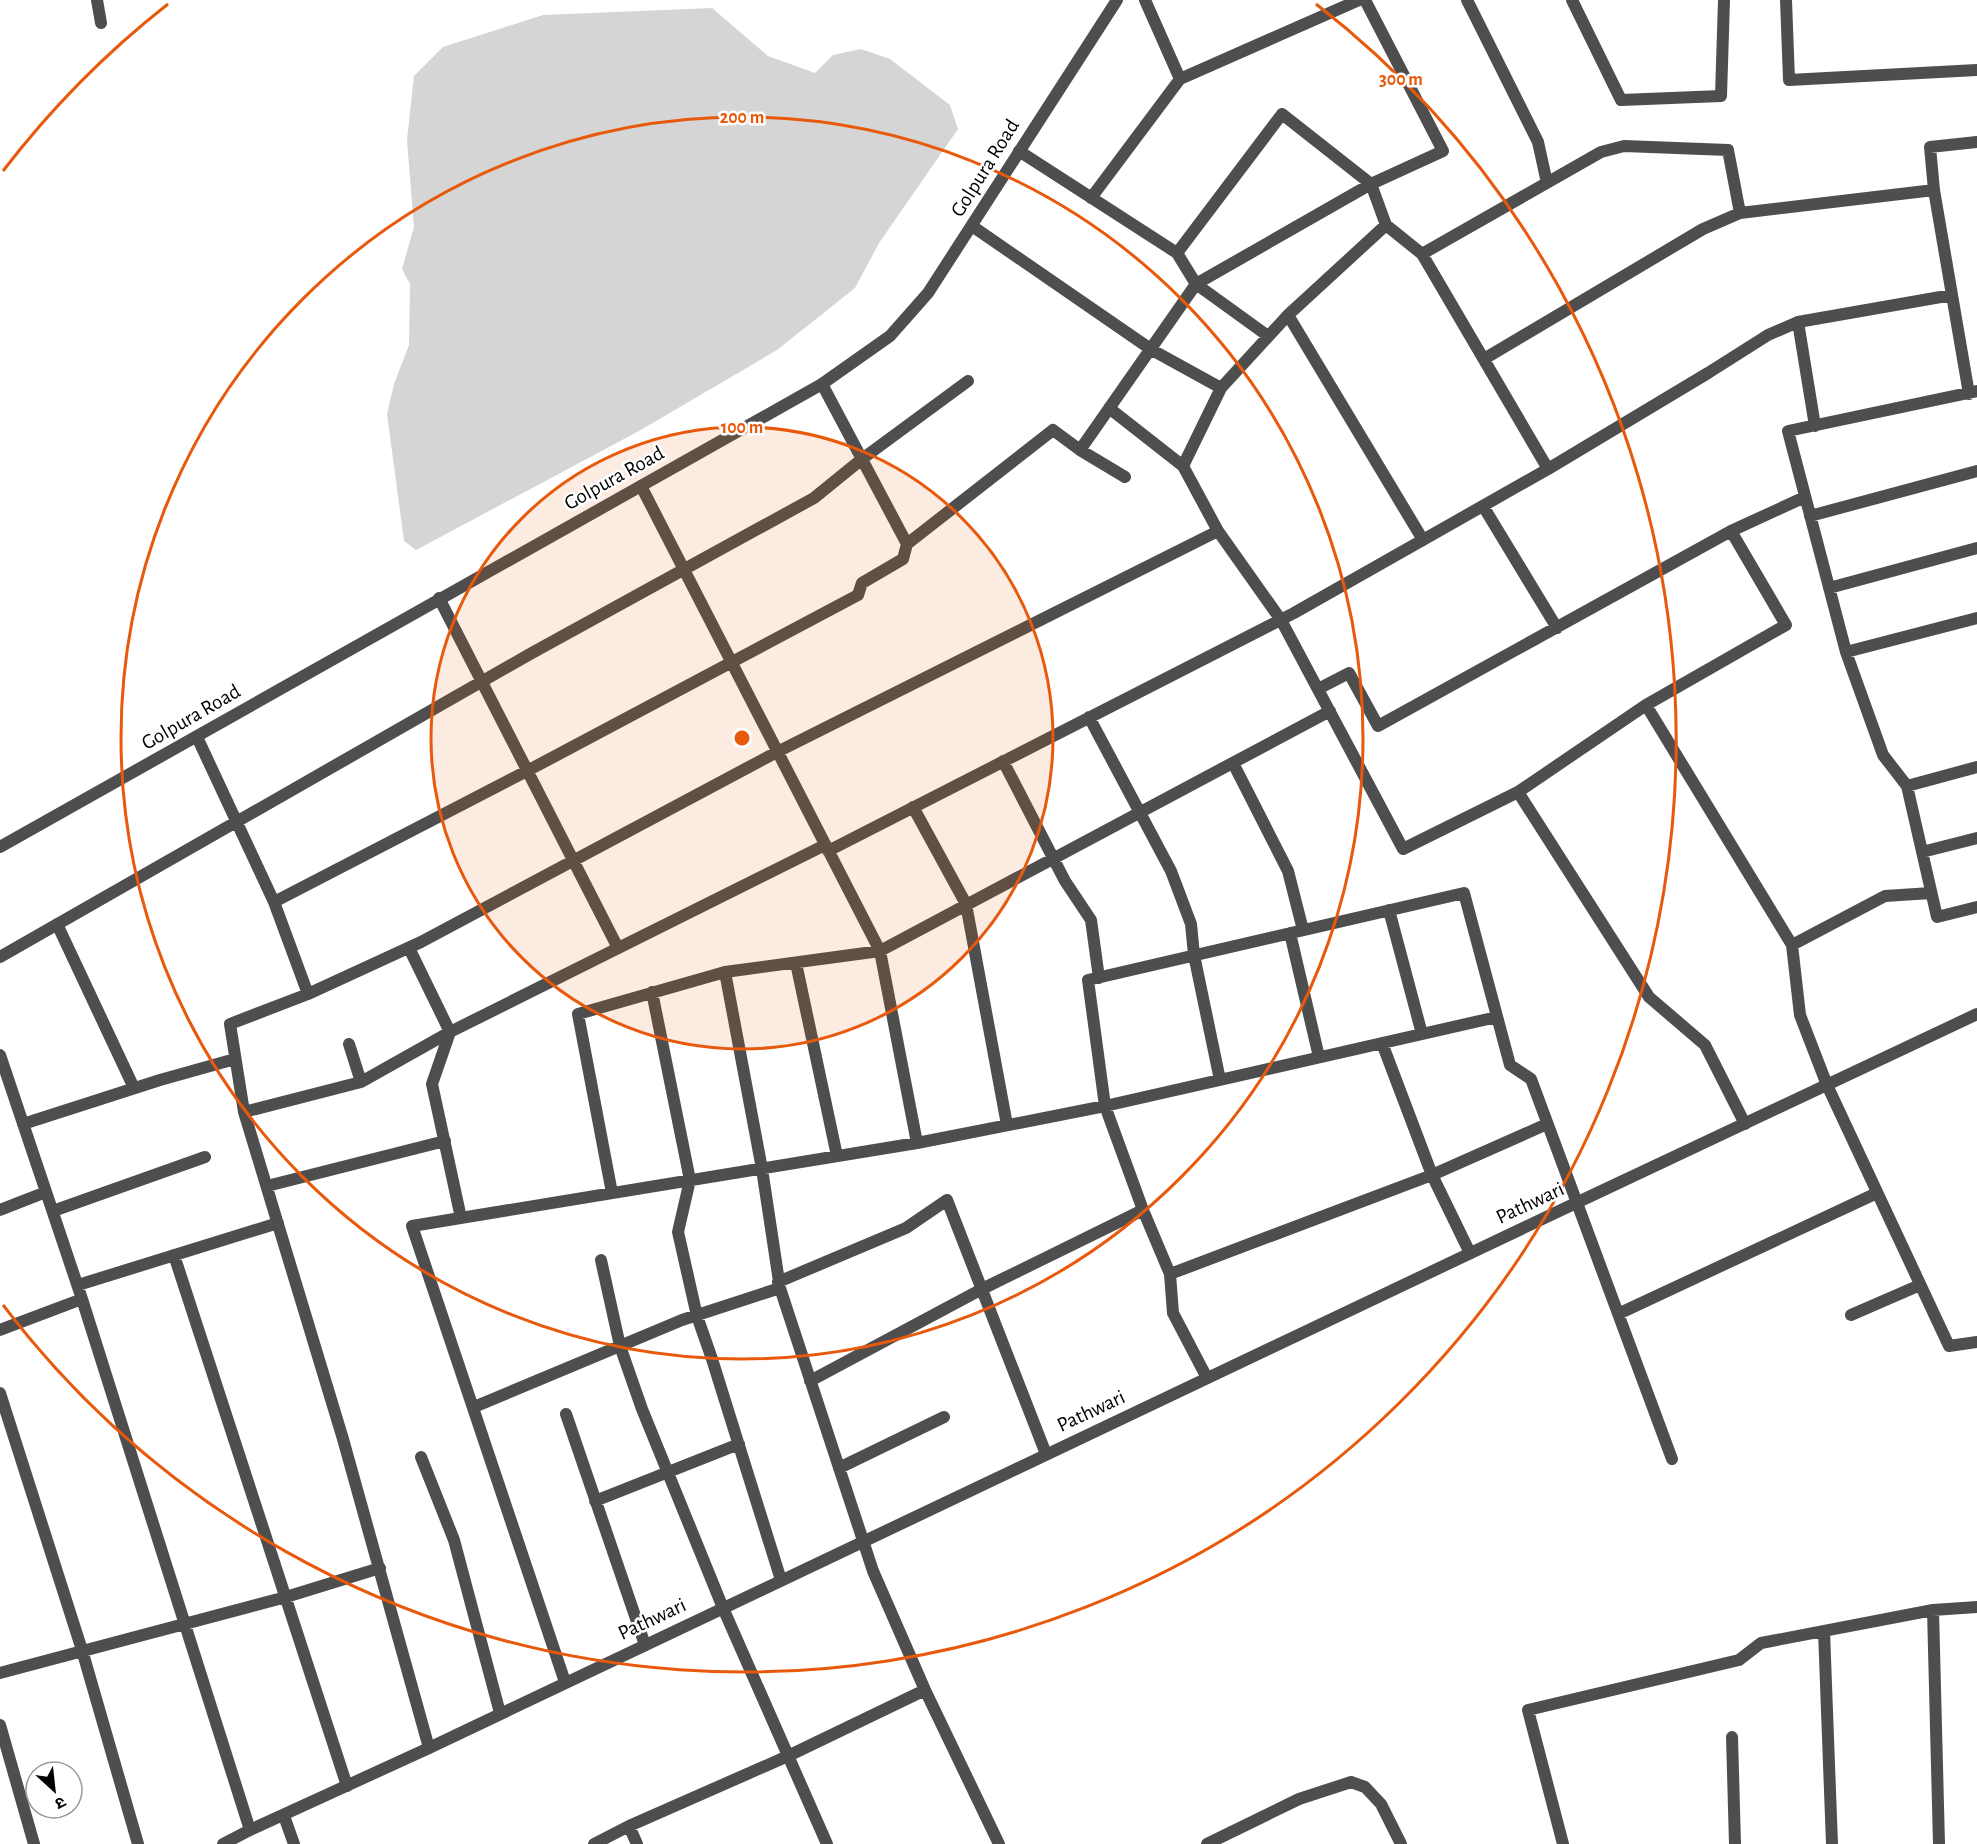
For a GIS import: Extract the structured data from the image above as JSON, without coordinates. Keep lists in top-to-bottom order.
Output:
{
  "streets": {
    "street": ["Golpura Road", "Pathwari"]
  },
  "north": "bottom right",
  "rings": ["300 m", "200 m", "100 m"]
}
